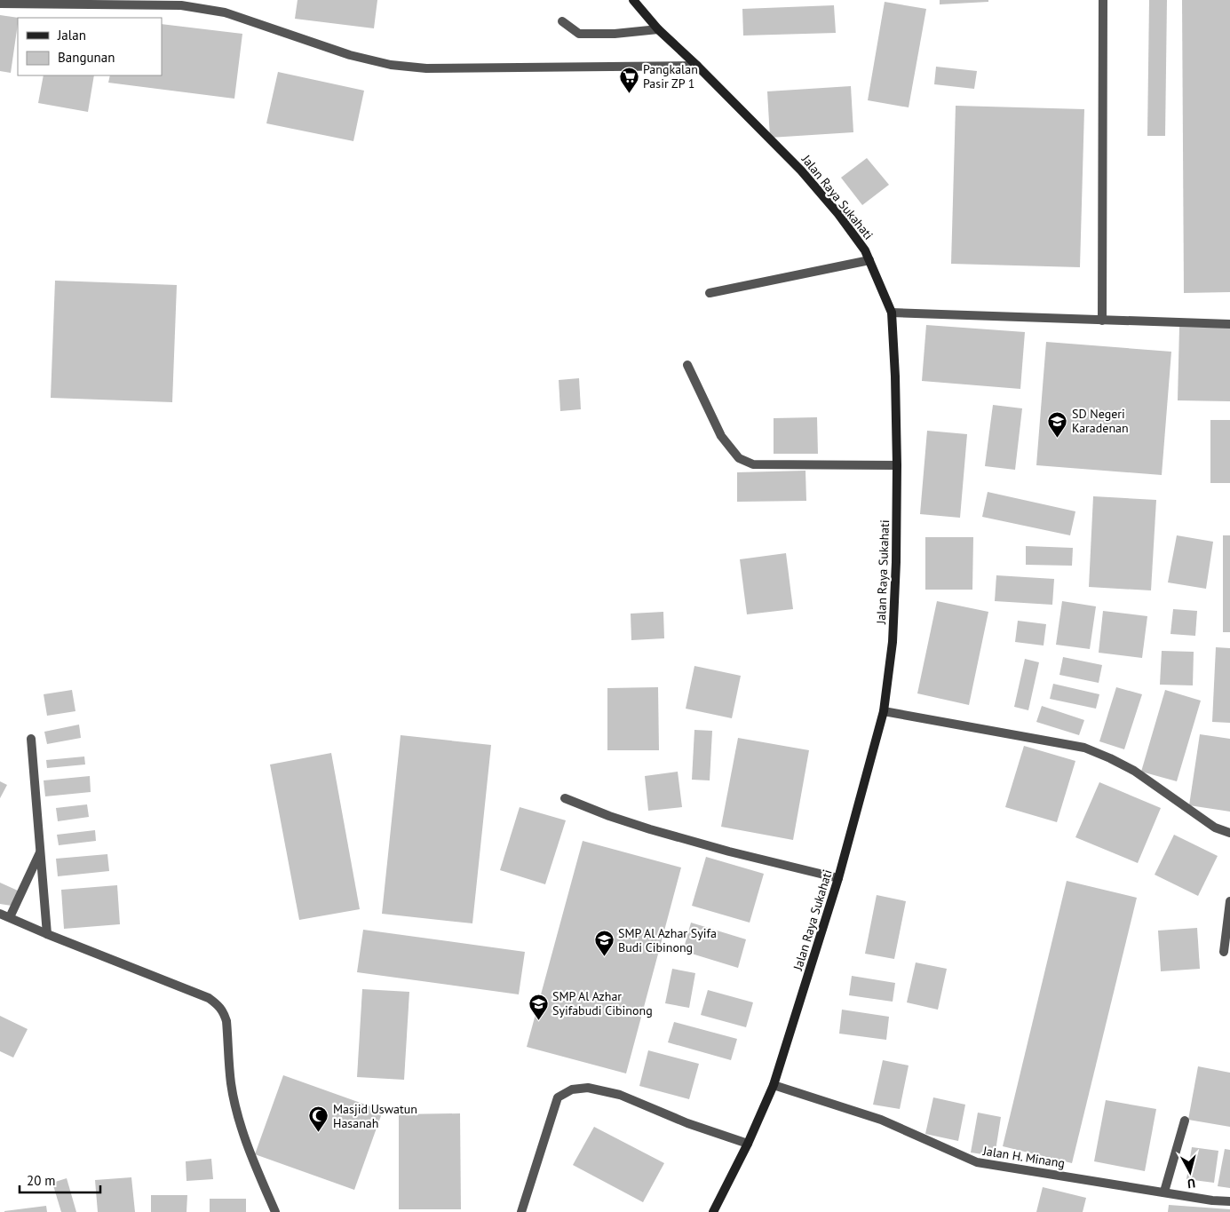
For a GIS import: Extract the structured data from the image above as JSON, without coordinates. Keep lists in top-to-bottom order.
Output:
{
  "streets": {
    "main road": ["Jalan Raya Sukahati"],
    "street": ["Jalan H. Minang"]
  },
  "crossings": [
    ["Jalan Raya Sukahati", "Jalan H. Minang"]
  ],
  "places": {
    "supermarket": ["Pangkalan Pasir ZP 1"],
    "school or university": ["SD Negeri Karadenan", "SMP Al Azhar Syifa Budi Cibinong", "SMP Al Azhar Syifabudi Cibinong"],
    "mosque": ["Masjid Uswatun Hasanah"]
  },
  "legend": ["Jalan", "Bangunan"],
  "scale_bar": "20 m",
  "north": "bottom"
}
